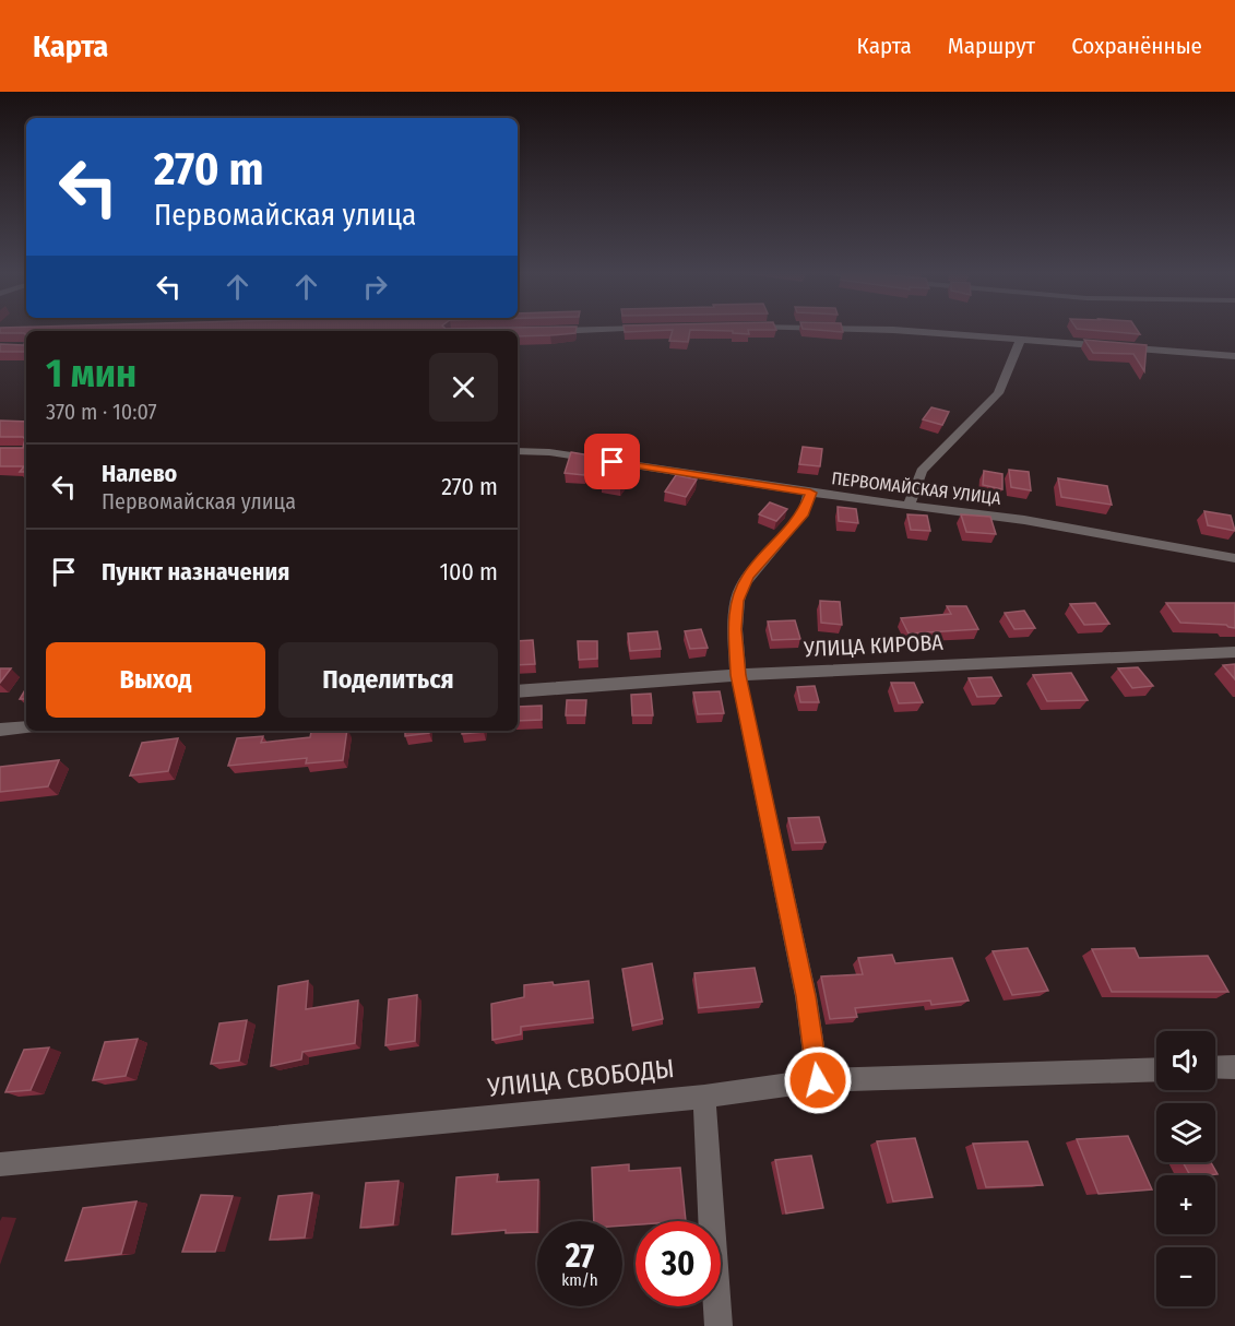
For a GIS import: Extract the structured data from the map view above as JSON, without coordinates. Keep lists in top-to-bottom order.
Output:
{
  "streets": {
    "street": ["ПЕРВОМАЙСКАЯ УЛИЦА", "УЛИЦА КИРОВА", "УЛИЦА СВОБОДЫ"]
  },
  "page": {
    "header": "Карта",
    "nav": ["Карта", "Маршрут", "Сохранённые"],
    "turn": ["270 m", "Первомайская улица"],
    "heading": ["1 мин", "370 m · 10:07"],
    "list": [
      {
        "name": "Налево",
        "note": "Первомайская улица",
        "value": "270 m"
      },
      {
        "name": "Пункт назначения",
        "value": "100 m"
      }
    ],
    "buttons": ["Выход", "Поделиться"],
    "map_buttons": ["+", "−"],
    "speed": "27 km/h",
    "limit": "30"
  }
}
